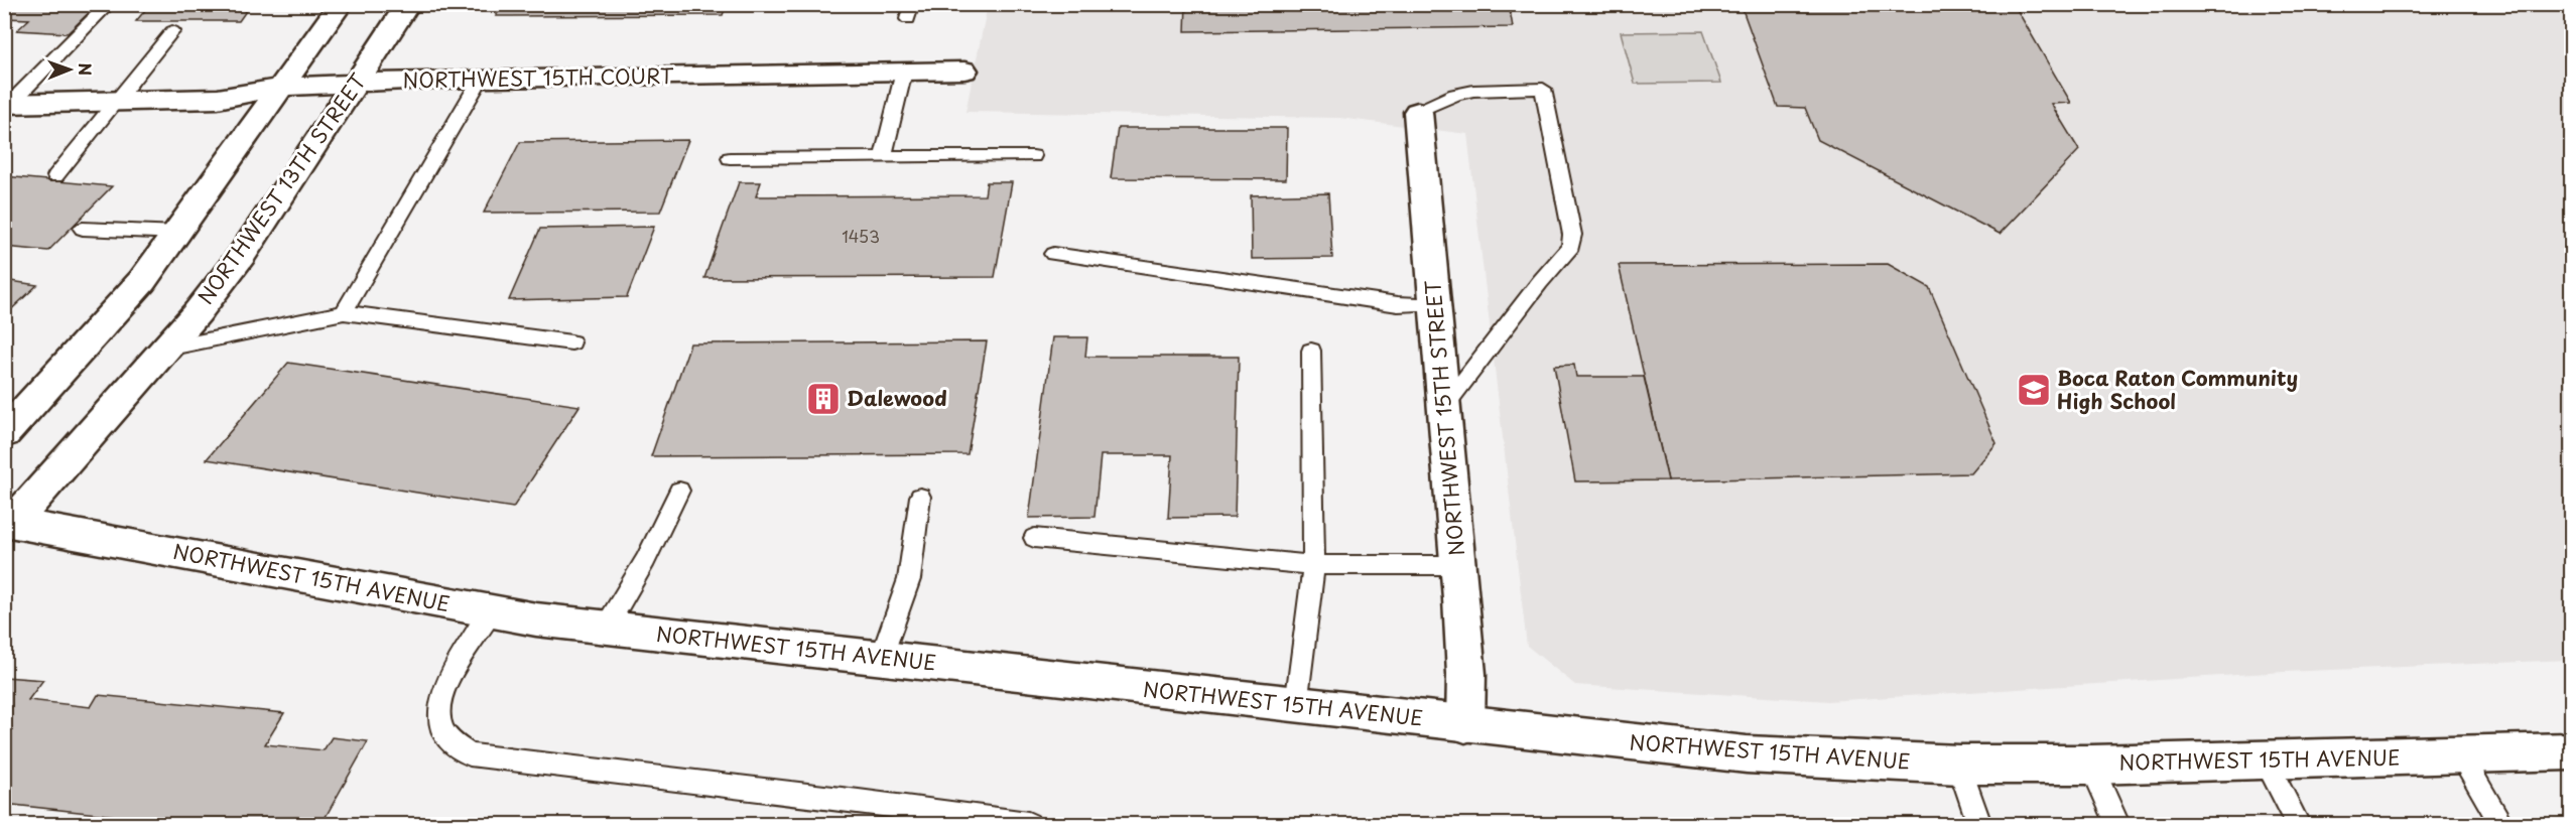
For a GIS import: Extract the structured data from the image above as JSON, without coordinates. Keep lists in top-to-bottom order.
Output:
{
  "streets": {
    "street": [
      "NORTHWEST 15TH COURT",
      "NORTHWEST 13TH STREET",
      "NORTHWEST 15TH STREET",
      "NORTHWEST 15TH AVENUE"
    ]
  },
  "crossings": [
    ["NORTHWEST 15TH COURT", "NORTHWEST 13TH STREET"],
    ["NORTHWEST 13TH STREET", "NORTHWEST 15TH AVENUE"],
    ["NORTHWEST 15TH STREET", "NORTHWEST 15TH AVENUE"]
  ],
  "places": {
    "school or university": ["Boca Raton Community High School"],
    "building": ["Dalewood"]
  },
  "house_numbers": ["1453"],
  "north": "right"
}
